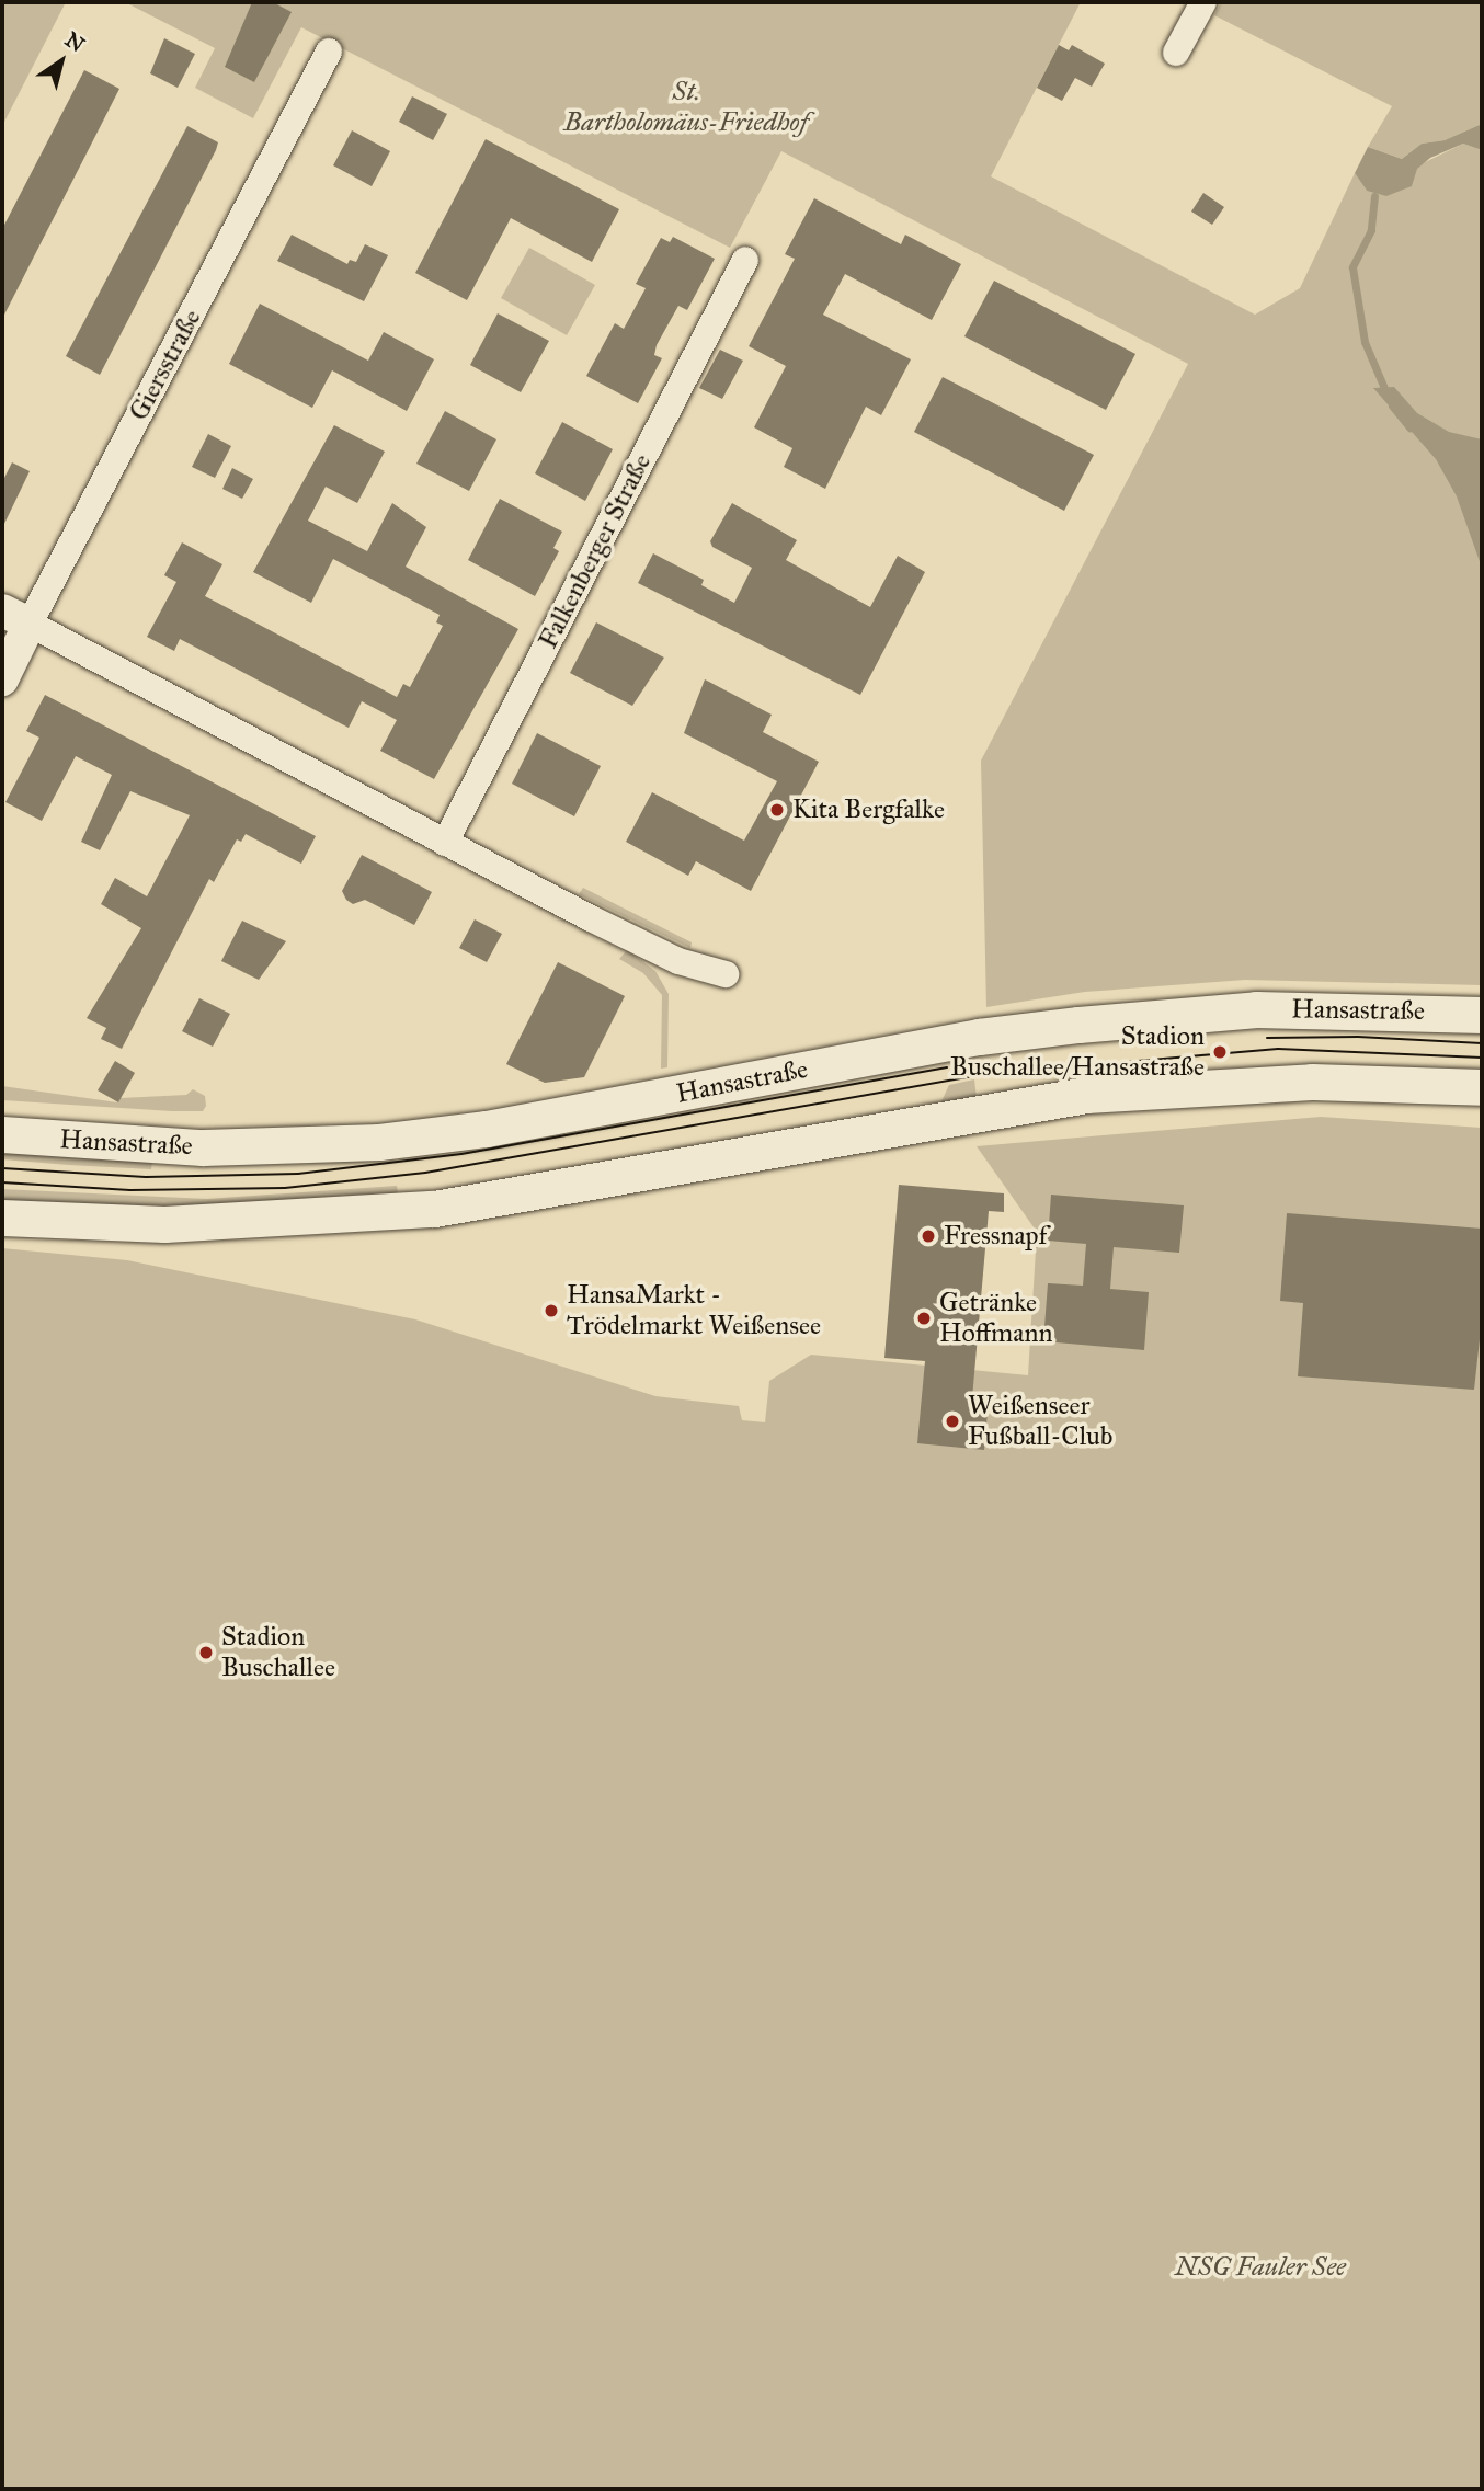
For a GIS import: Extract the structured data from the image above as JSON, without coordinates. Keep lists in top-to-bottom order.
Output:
{
  "streets": {
    "main road": ["Hansastraße"],
    "street": ["Giersstraße", "Falkenberger Straße"]
  },
  "parks": ["St. Bartholomäus-Friedhof", "NSG Fauler See"],
  "places": [
    "Kita Bergfalke",
    "Stadion Buschallee/Hansastraße",
    "Fressnapf",
    "HansaMarkt - Trödelmarkt Weißensee",
    "Getränke Hoffmann",
    "Weißenseer Fußball-Club",
    "Stadion Buschallee"
  ],
  "north": "top right"
}
